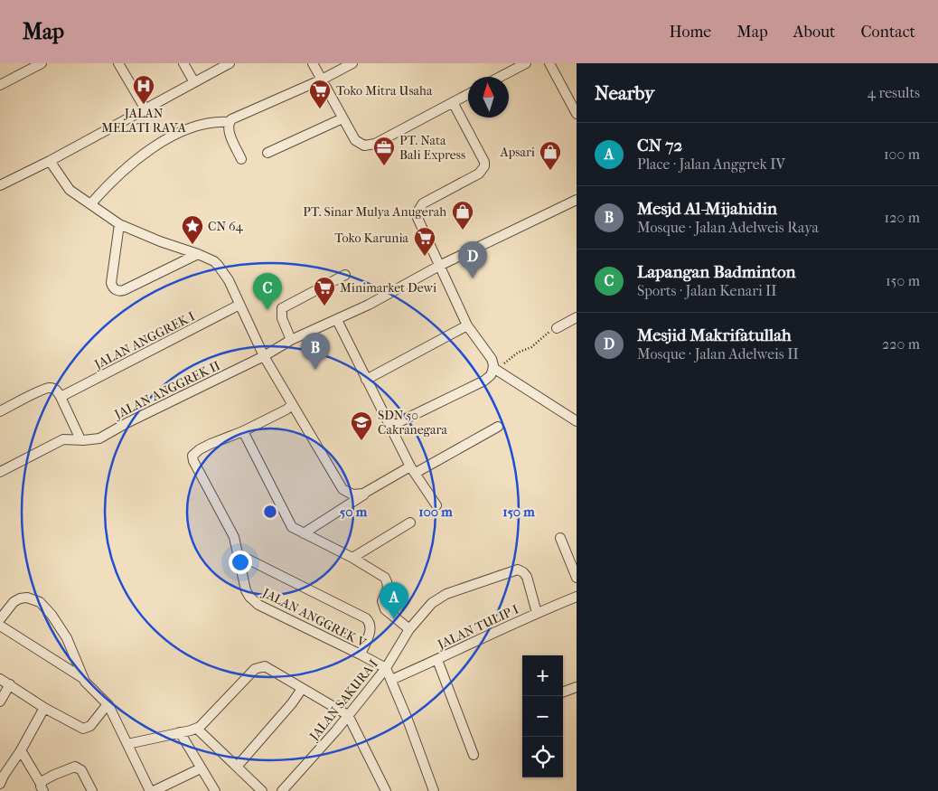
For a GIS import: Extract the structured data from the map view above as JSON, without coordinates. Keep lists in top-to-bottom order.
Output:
{
  "streets": {
    "street": [
      "JALAN ANGGREK I",
      "JALAN ANGGREK II",
      "JALAN ANGGREK V",
      "JALAN TULIP I",
      "JALAN SAKURA I"
    ]
  },
  "crossings": [
    ["JALAN ANGGREK V", "JALAN SAKURA I"],
    ["JALAN TULIP I", "JALAN SAKURA I"]
  ],
  "places": {
    "hospital": ["JALAN MELATI RAYA"],
    "supermarket": ["Toko Mitra Usaha", "Toko Karunia", "Minimarket Dewi"],
    "office": ["PT. Nata Bali Express"],
    "shop": ["Apsari", "PT. Sinar Mulya Anugerah"],
    "place": ["CN 64"],
    "school or university": ["SDN 50 Cakranegara"]
  },
  "north": "top",
  "page": {
    "header": "Map",
    "nav": [
      "Home",
      "Map",
      "About",
      "Contact"
    ],
    "heading": ["Nearby", "4 results"],
    "list": [
      {
        "mark": "A",
        "name": "CN 72",
        "note": "Place · Jalan Anggrek IV",
        "value": "100 m"
      },
      {
        "mark": "B",
        "name": "Mesjd Al-Mijahidin",
        "note": "Mosque · Jalan Adelweis Raya",
        "value": "120 m"
      },
      {
        "mark": "C",
        "name": "Lapangan Badminton",
        "note": "Sports · Jalan Kenari II",
        "value": "150 m"
      },
      {
        "mark": "D",
        "name": "Mesjid Makrifatullah",
        "note": "Mosque · Jalan Adelweis II",
        "value": "220 m"
      }
    ],
    "pins": [
      "D",
      "C",
      "B",
      "A"
    ],
    "map_buttons": ["+", "−"]
  },
  "rings": ["50 m", "100 m", "150 m"]
}
